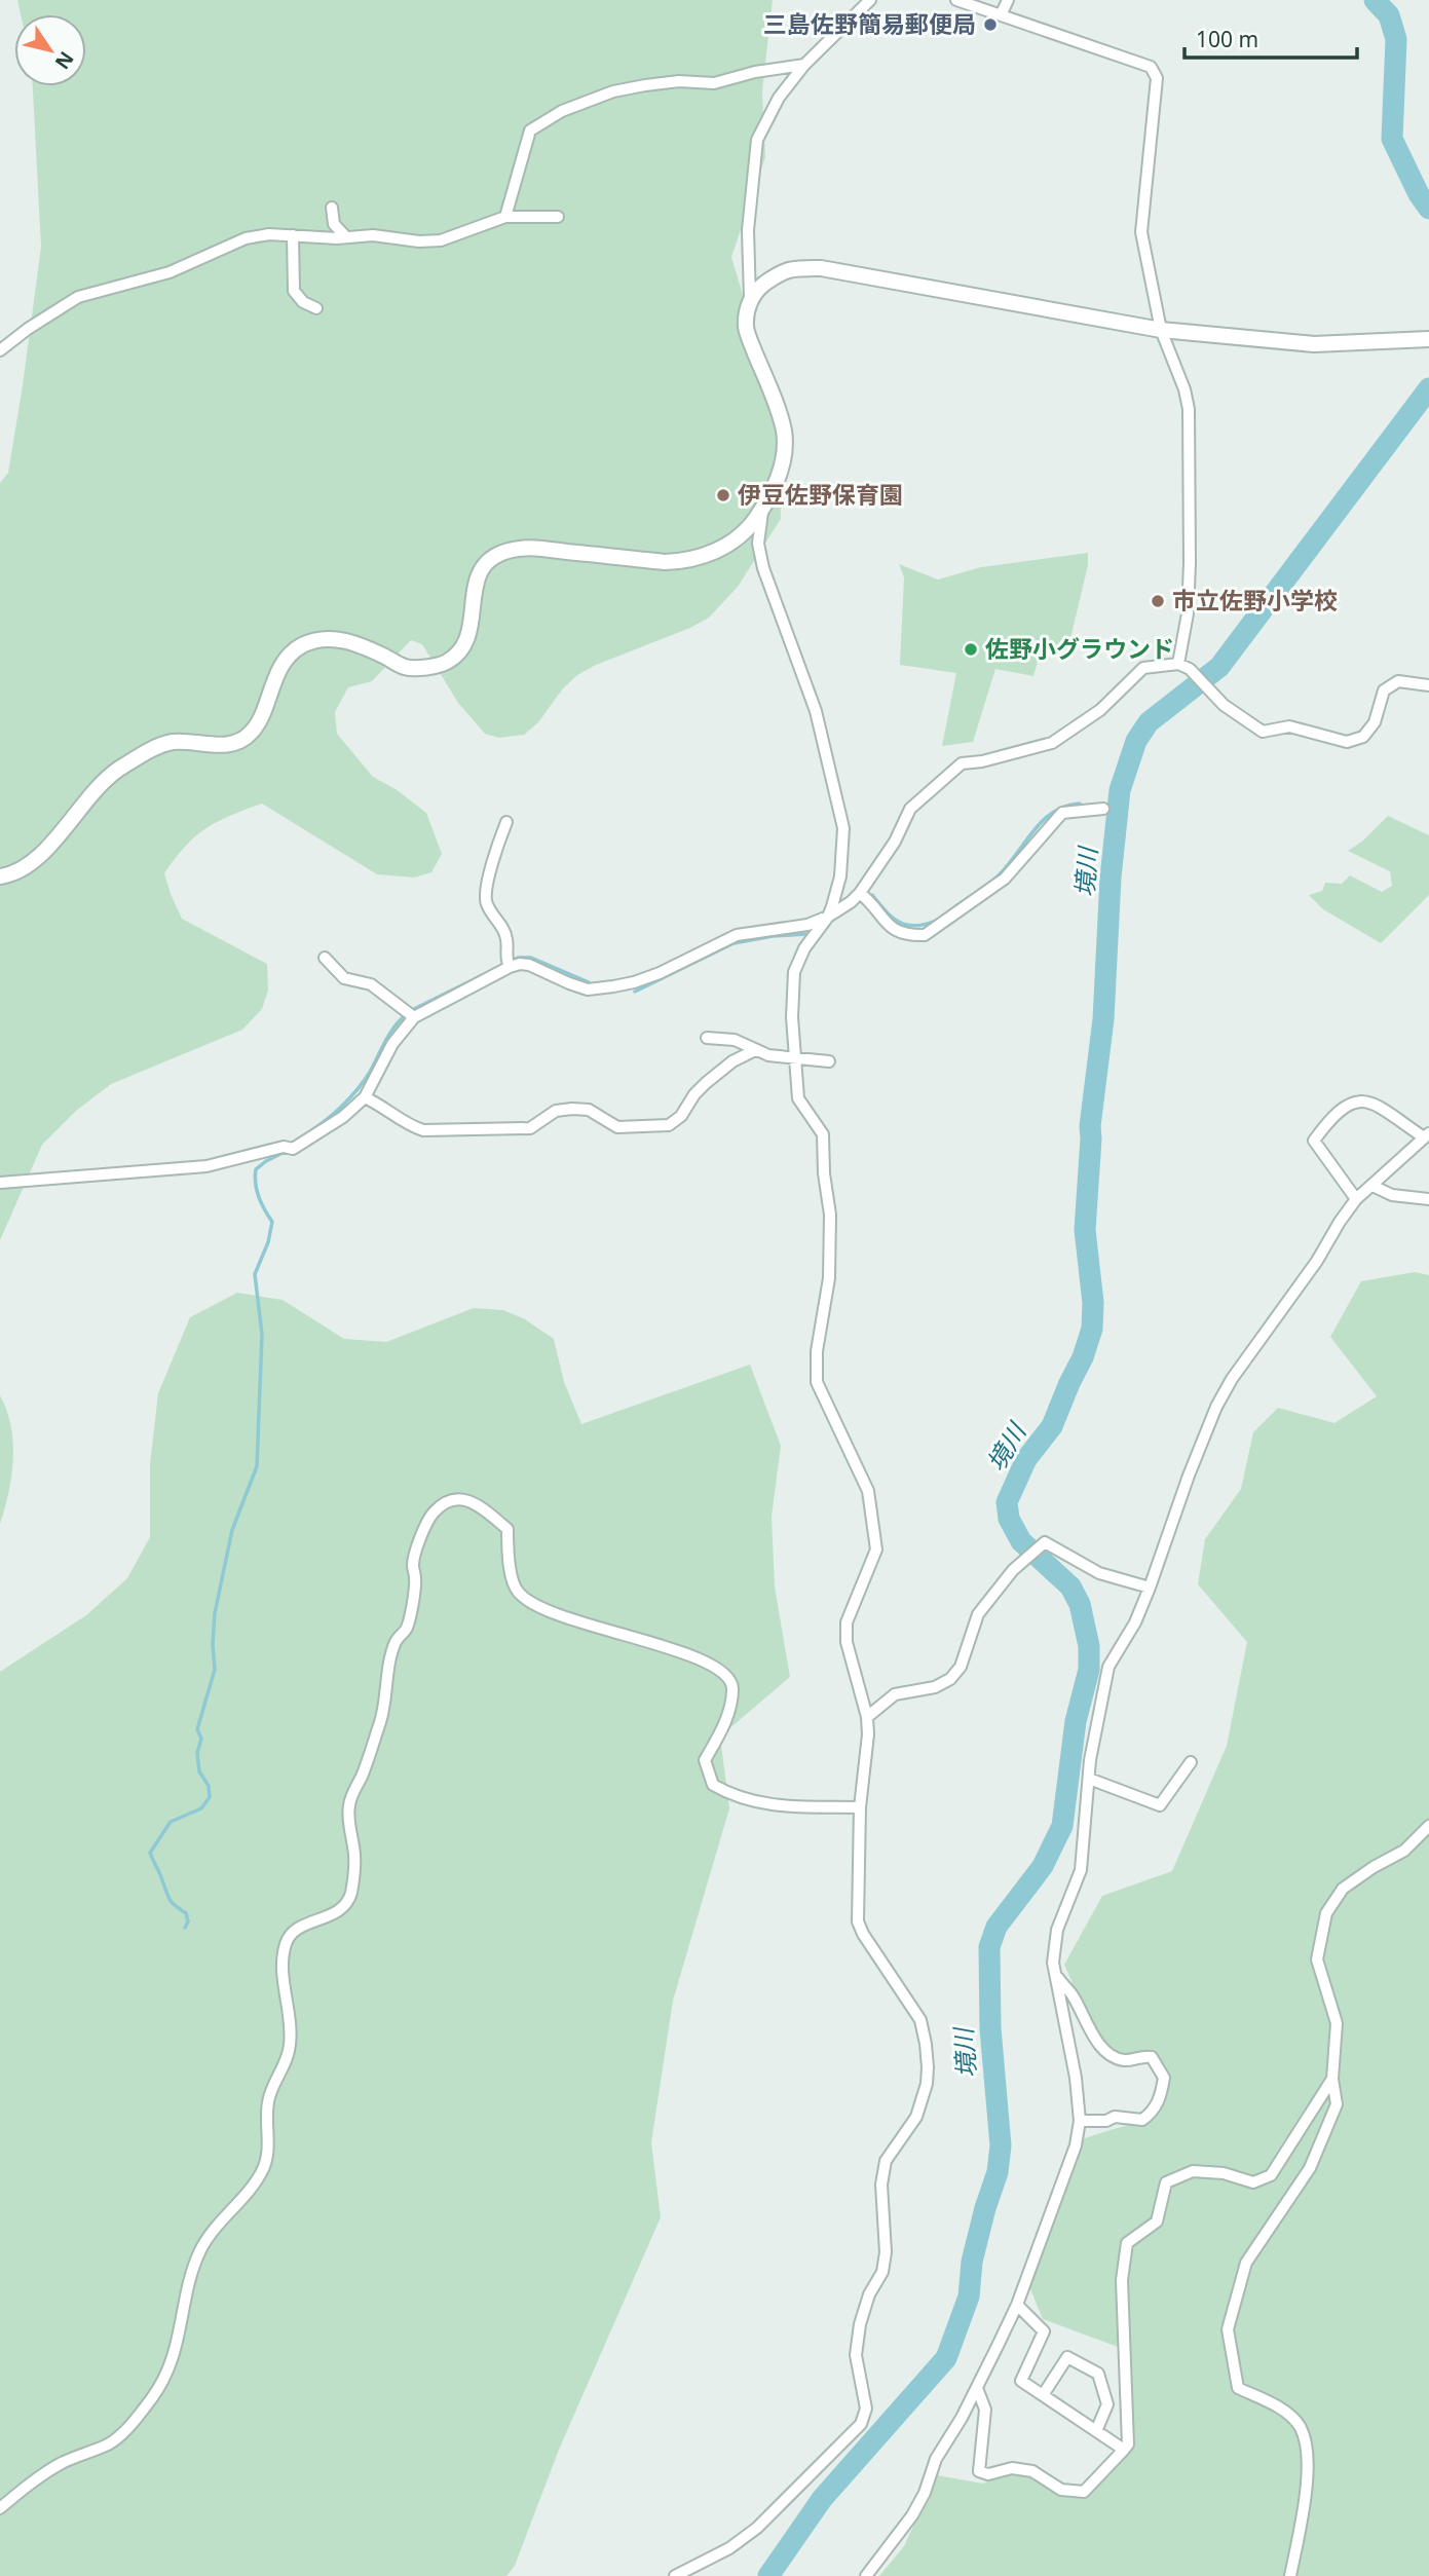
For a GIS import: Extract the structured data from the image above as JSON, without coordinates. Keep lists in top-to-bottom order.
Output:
{
  "water": ["境川"],
  "places": [
    "三島佐野簡易郵便局",
    "伊豆佐野保育園",
    "市立佐野小学校",
    "佐野小グラウンド"
  ],
  "scale_bar": "100 m",
  "north": "bottom right"
}
